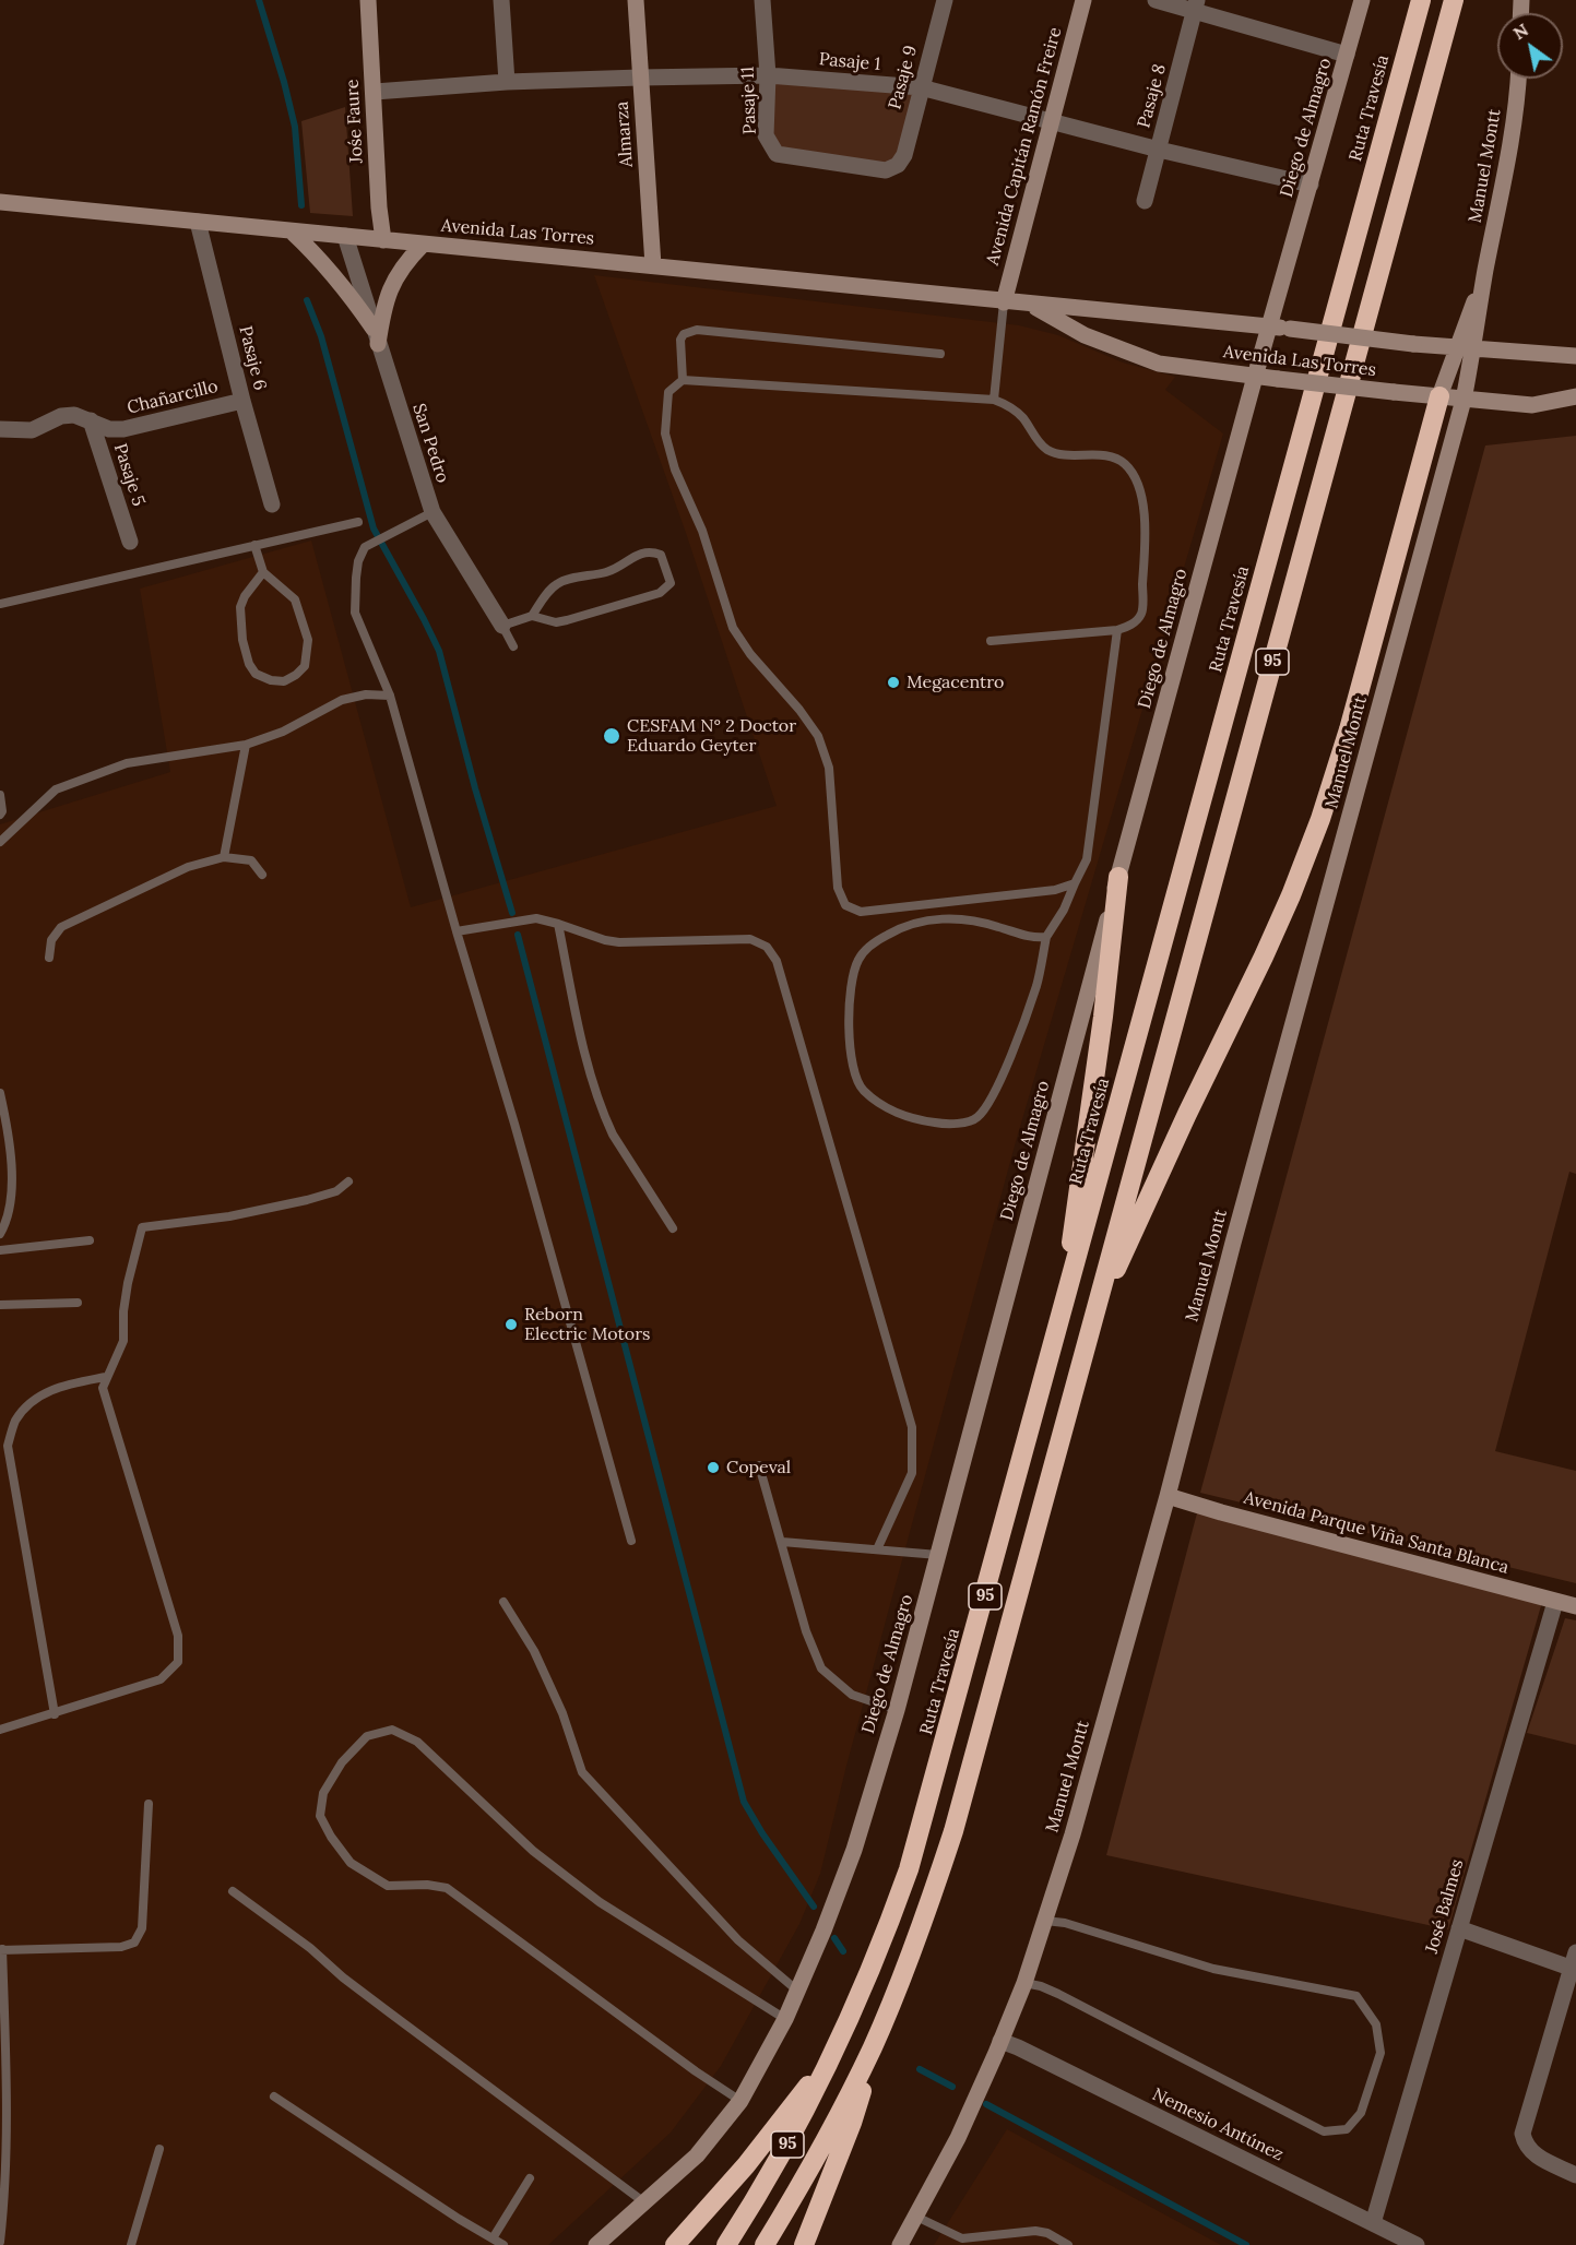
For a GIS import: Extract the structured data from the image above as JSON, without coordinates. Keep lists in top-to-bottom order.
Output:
{
  "streets": {
    "highway": ["Ruta Travesía", "95"],
    "main road": [
      "Jośe Faure",
      "Diego de Almagro",
      "Almarza",
      "Avenida Capitán Ramón Freire",
      "Manuel Montt",
      "Avenida Las Torres",
      "Avenida Parque Viña Santa Blanca"
    ],
    "street": [
      "Pasaje 1",
      "Pasaje 9",
      "Pasaje 8",
      "Pasaje 11",
      "Pasaje 6",
      "Chañarcillo",
      "San Pedro",
      "Pasaje 5",
      "José Balmes",
      "Nemesio Antúnez"
    ]
  },
  "crossings": [
    ["Pasaje 1", "Pasaje 9"],
    ["Pasaje 1", "Pasaje 8"],
    ["Pasaje 1", "Pasaje 11"],
    ["Pasaje 1", "Jośe Faure"],
    ["Pasaje 1", "Diego de Almagro"],
    ["Pasaje 1", "Almarza"],
    ["Pasaje 1", "Avenida Capitán Ramón Freire"],
    ["Pasaje 9", "Pasaje 11"],
    ["Jośe Faure", "Avenida Las Torres"],
    ["Diego de Almagro", "Avenida Las Torres"],
    ["Almarza", "Avenida Las Torres"],
    ["Avenida Capitán Ramón Freire", "Avenida Las Torres"],
    ["Manuel Montt", "Avenida Las Torres"],
    ["Manuel Montt", "Avenida Parque Viña Santa Blanca"],
    ["Manuel Montt", "Nemesio Antúnez"],
    ["Avenida Las Torres", "Pasaje 6"],
    ["Avenida Las Torres", "San Pedro"],
    ["Pasaje 6", "Chañarcillo"],
    ["Chañarcillo", "Pasaje 5"],
    ["Avenida Parque Viña Santa Blanca", "José Balmes"],
    ["José Balmes", "Nemesio Antúnez"]
  ],
  "places": [
    "Megacentro",
    "CESFAM N° 2 Doctor Eduardo Geyter",
    "Reborn Electric Motors",
    "Copeval"
  ],
  "north": "top left"
}
